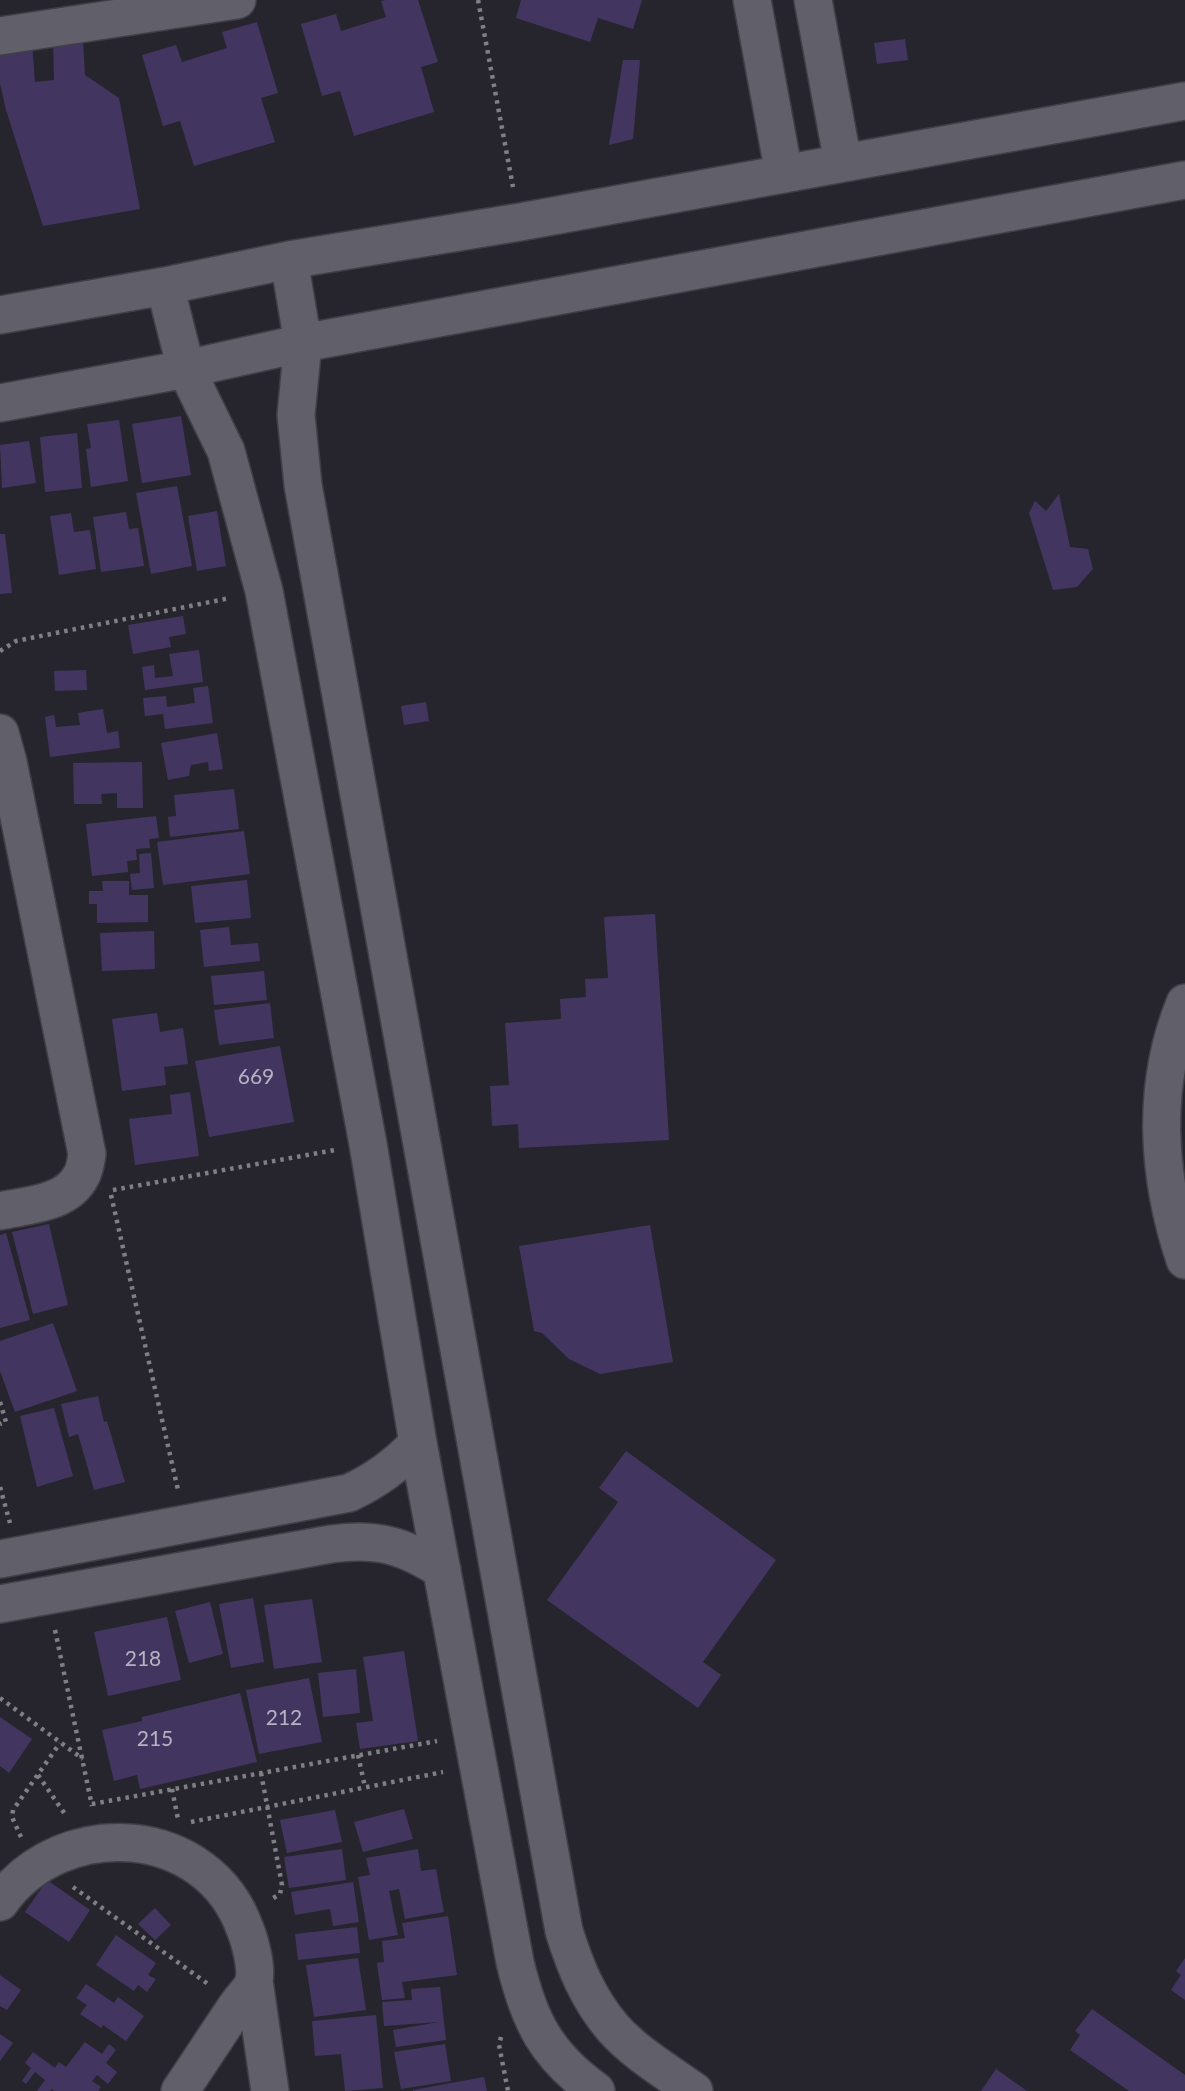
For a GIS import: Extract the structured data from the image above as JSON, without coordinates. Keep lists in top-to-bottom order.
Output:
{
  "house_numbers": [
    "669",
    "218",
    "212",
    "215"
  ]
}
